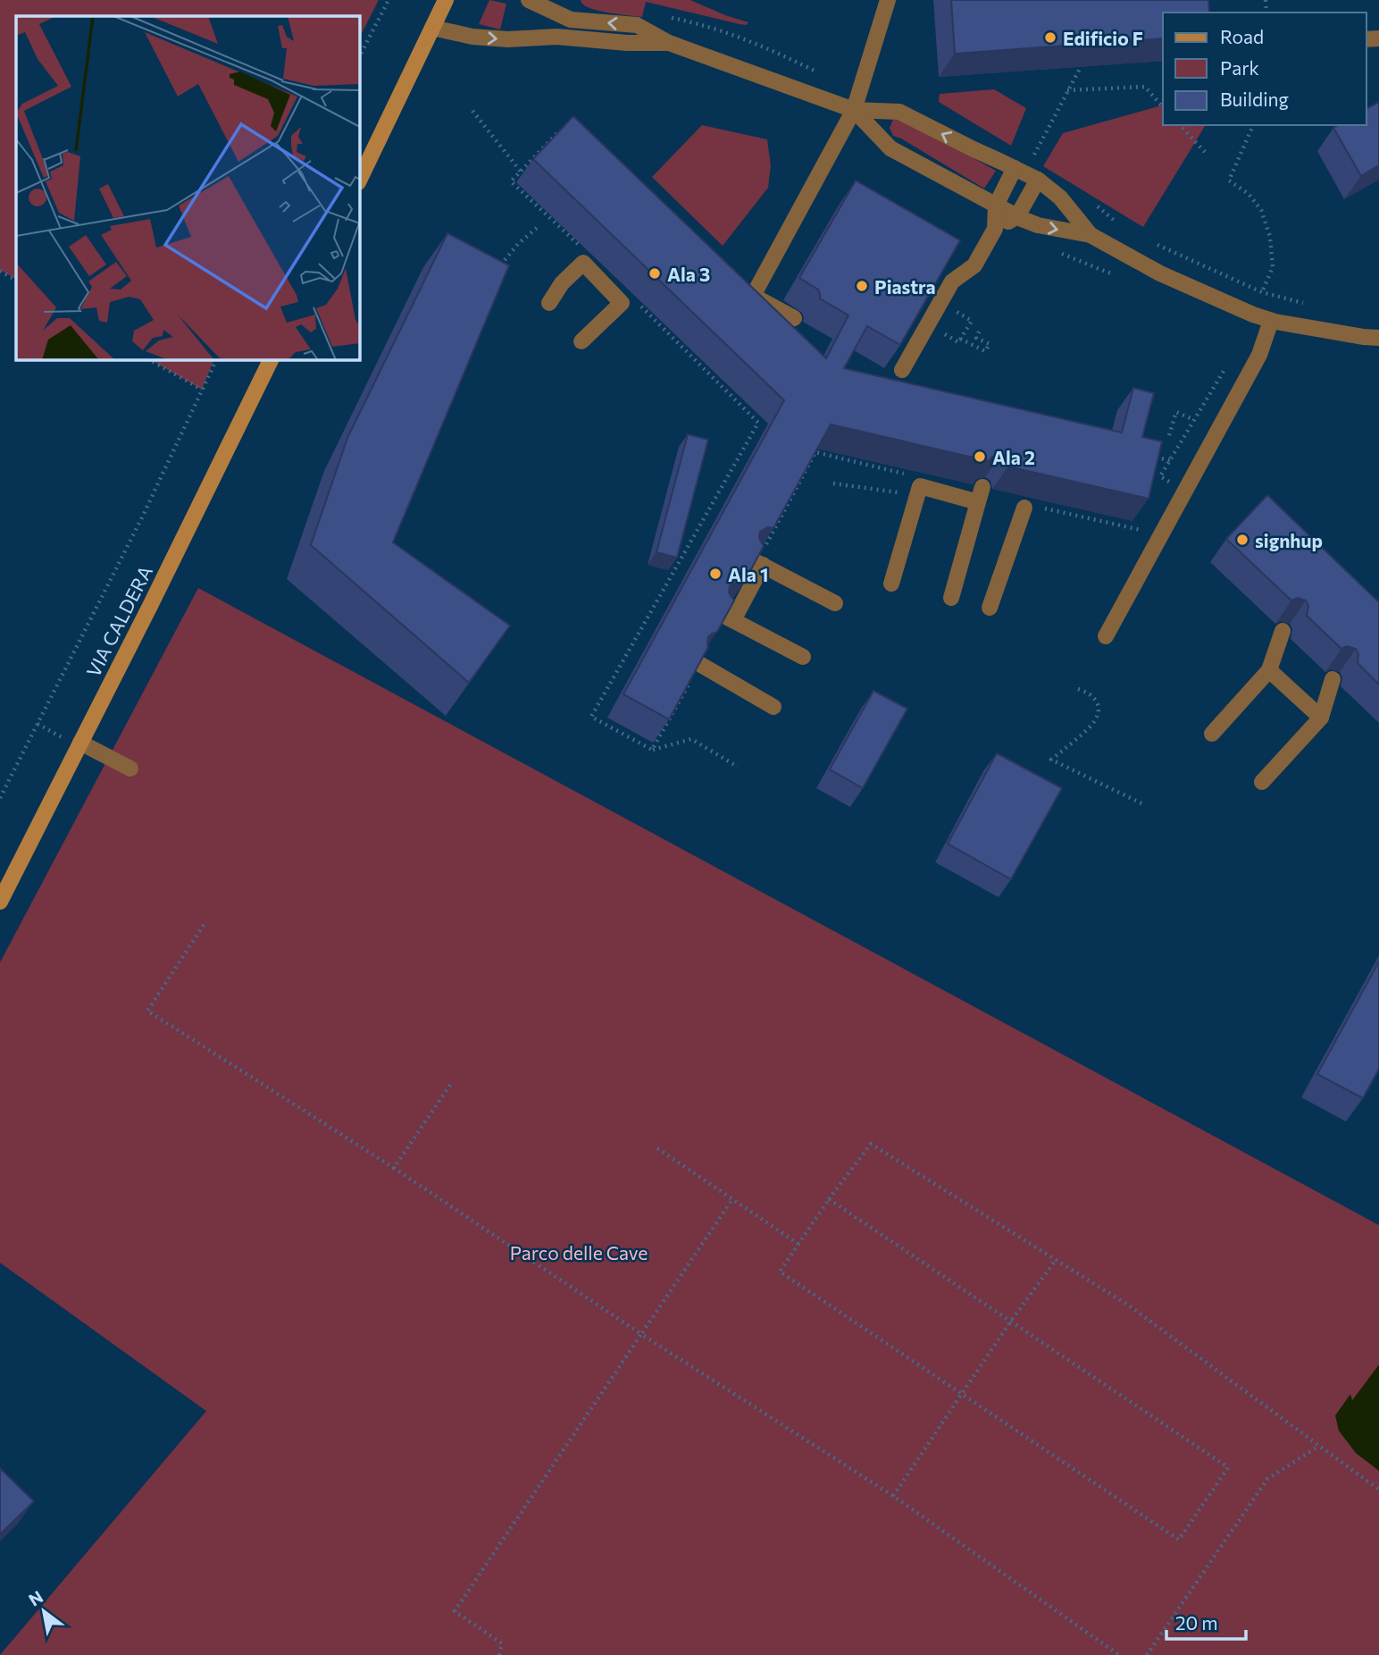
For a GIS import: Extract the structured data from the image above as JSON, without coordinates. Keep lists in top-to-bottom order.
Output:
{
  "streets": {
    "street": ["VIA CALDERA"]
  },
  "parks": ["Parco delle Cave"],
  "places": [
    "Edificio F",
    "Ala 3",
    "Piastra",
    "Ala 2",
    "signhup",
    "Ala 1"
  ],
  "legend": ["Road", "Park", "Building"],
  "scale_bar": "20 m",
  "north": "top left"
}
